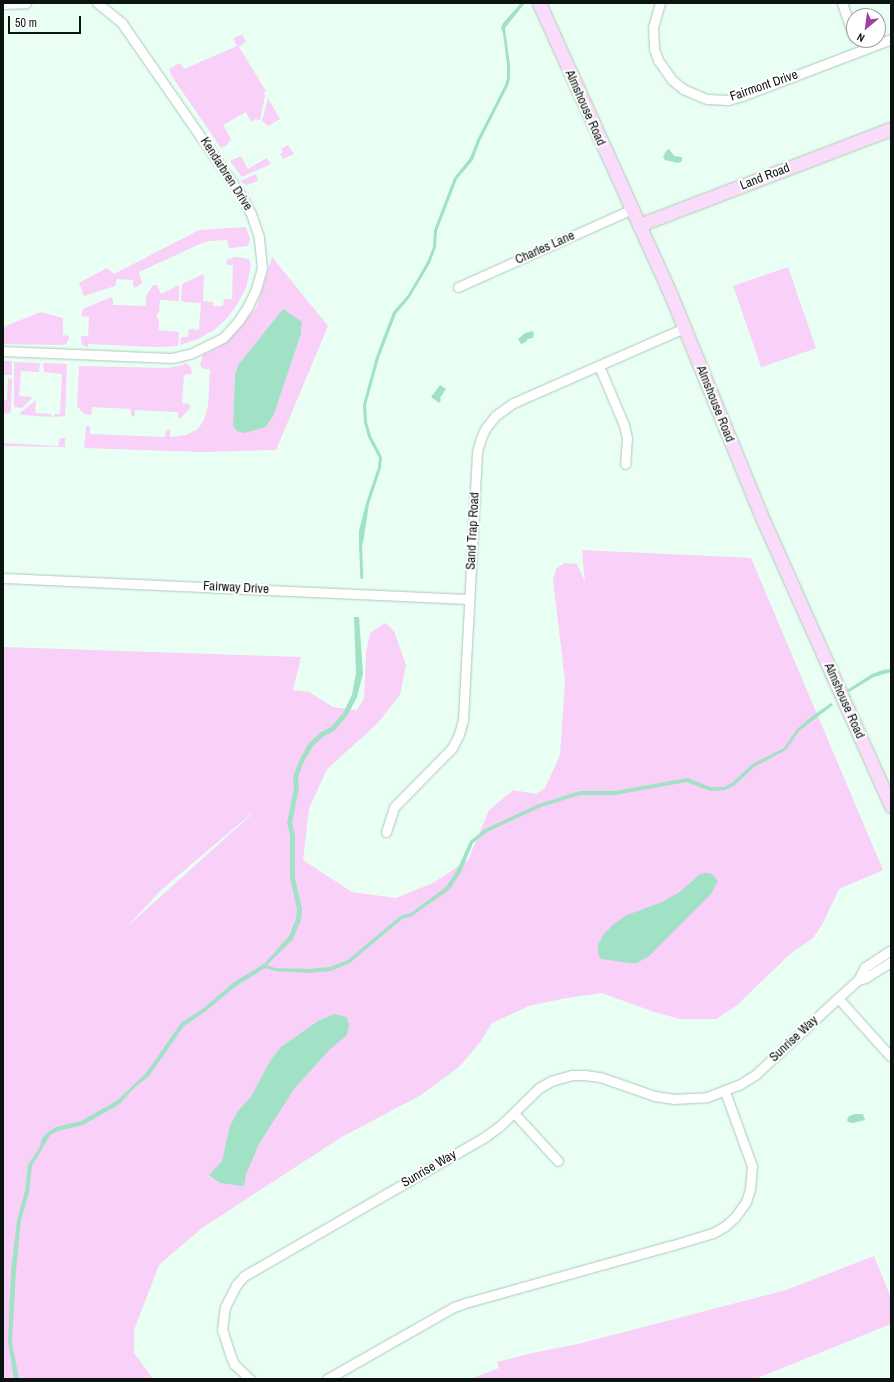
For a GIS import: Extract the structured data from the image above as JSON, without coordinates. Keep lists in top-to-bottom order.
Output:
{
  "streets": {
    "main road": ["Almshouse Road", "Land Road"],
    "street": [
      "Fairmont Drive",
      "Kendarbren Drive",
      "Charles Lane",
      "Sand Trap Road",
      "Fairway Drive",
      "Sunrise Way"
    ]
  },
  "crossings": [
    ["Almshouse Road", "Land Road"],
    ["Almshouse Road", "Charles Lane"],
    ["Almshouse Road", "Sand Trap Road"],
    ["Sand Trap Road", "Fairway Drive"]
  ],
  "scale_bar": "50 m",
  "north": "bottom left"
}
